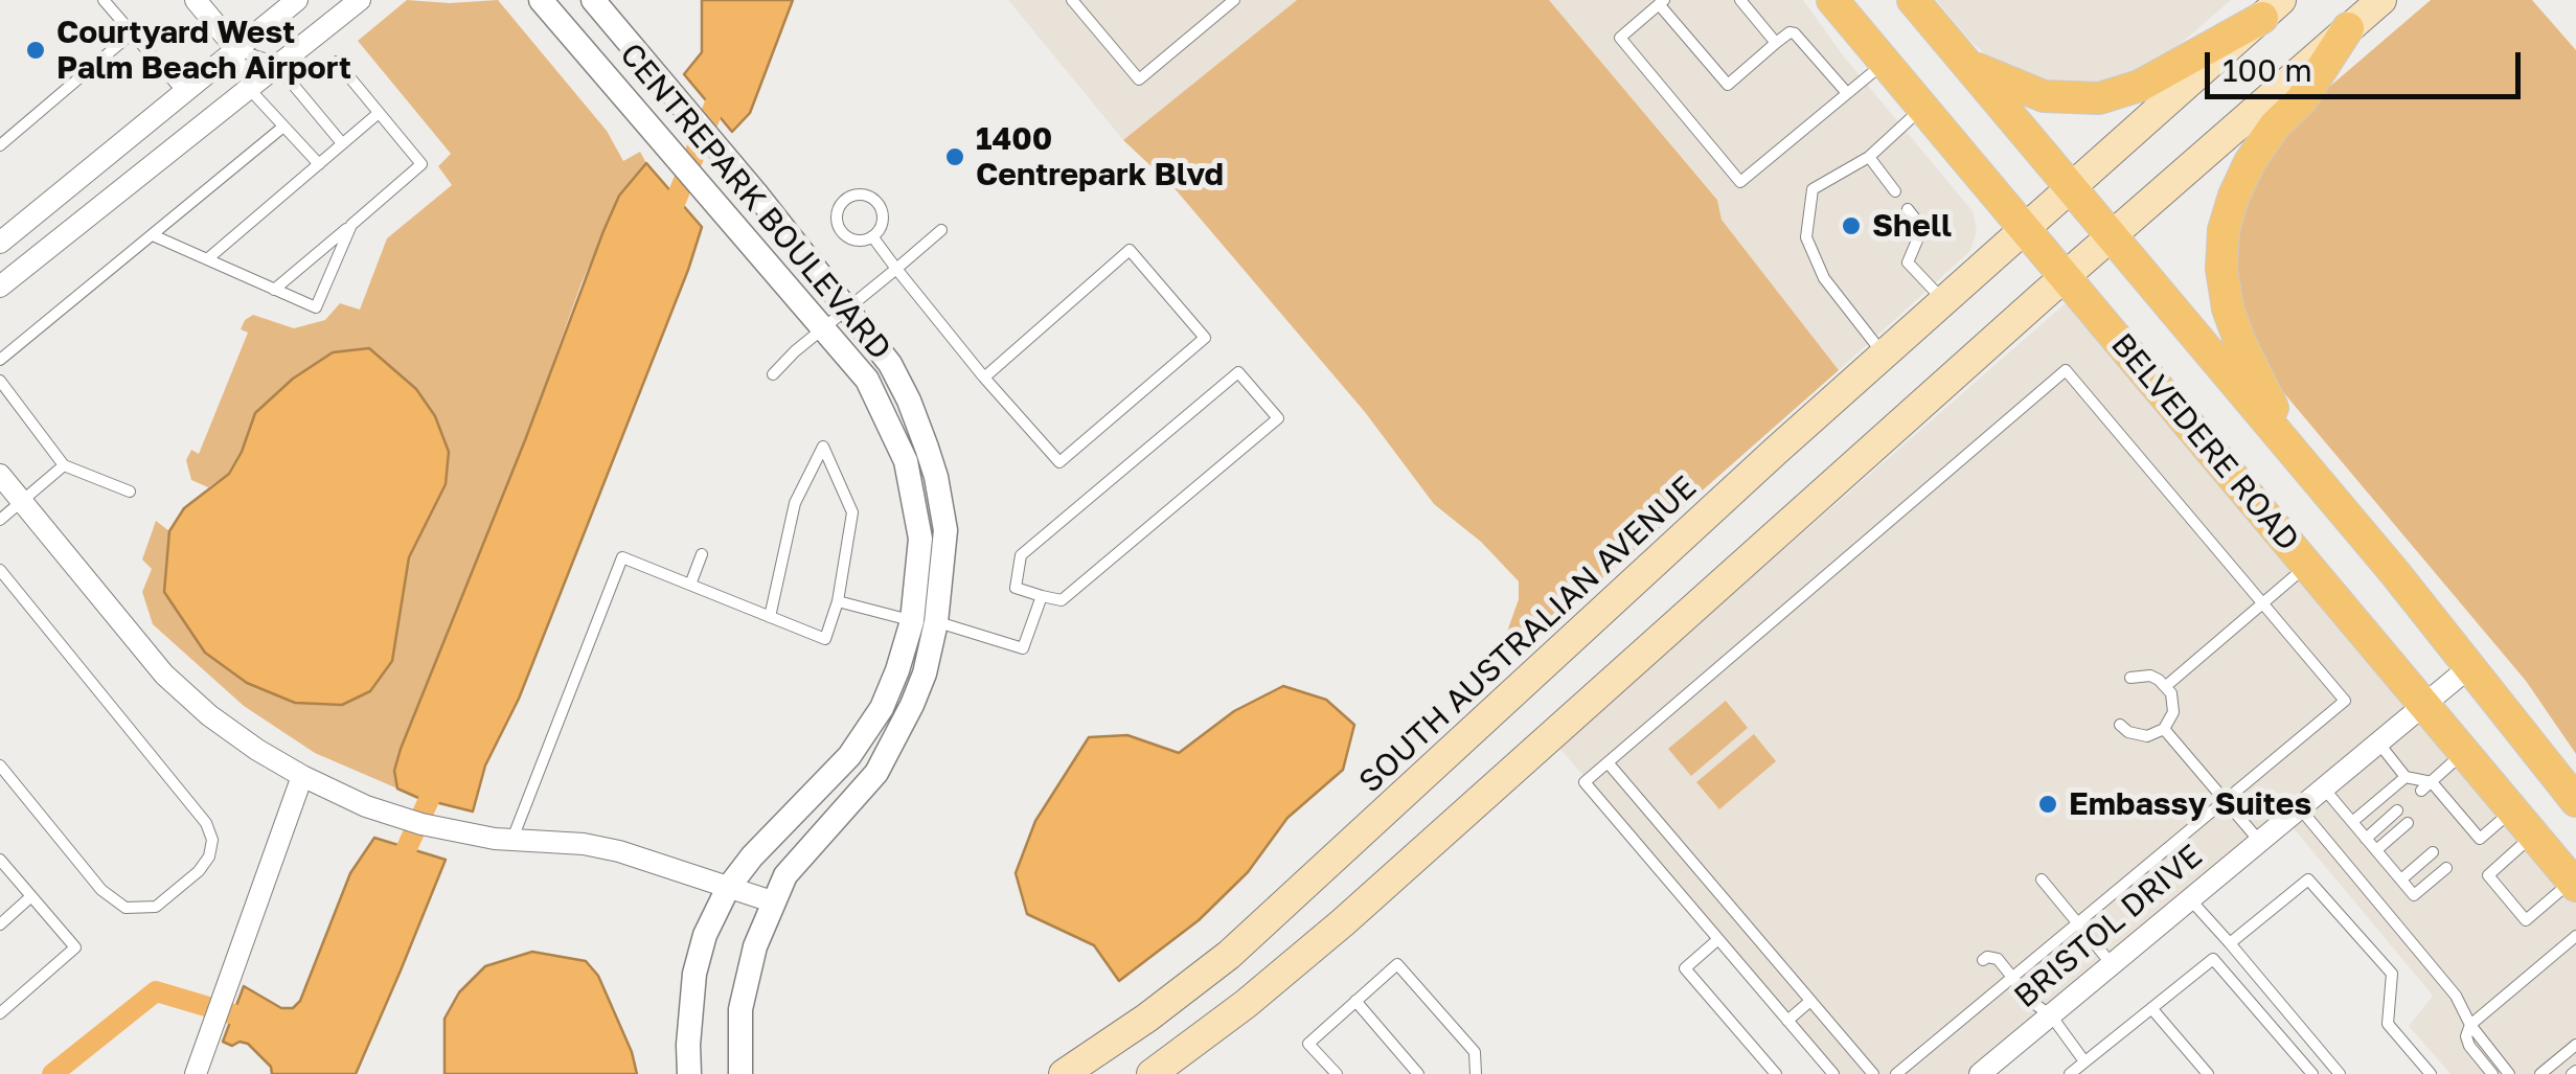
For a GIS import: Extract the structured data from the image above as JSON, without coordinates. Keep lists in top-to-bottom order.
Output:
{
  "streets": {
    "main road": ["BELVEDERE ROAD", "SOUTH AUSTRALIAN AVENUE"],
    "street": ["CENTREPARK BOULEVARD", "BRISTOL DRIVE"]
  },
  "crossings": [
    ["BELVEDERE ROAD", "SOUTH AUSTRALIAN AVENUE"],
    ["BELVEDERE ROAD", "BRISTOL DRIVE"]
  ],
  "places": [
    "Courtyard West Palm Beach Airport",
    "1400 Centrepark Blvd",
    "Shell",
    "Embassy Suites"
  ],
  "scale_bar": "100 m"
}
